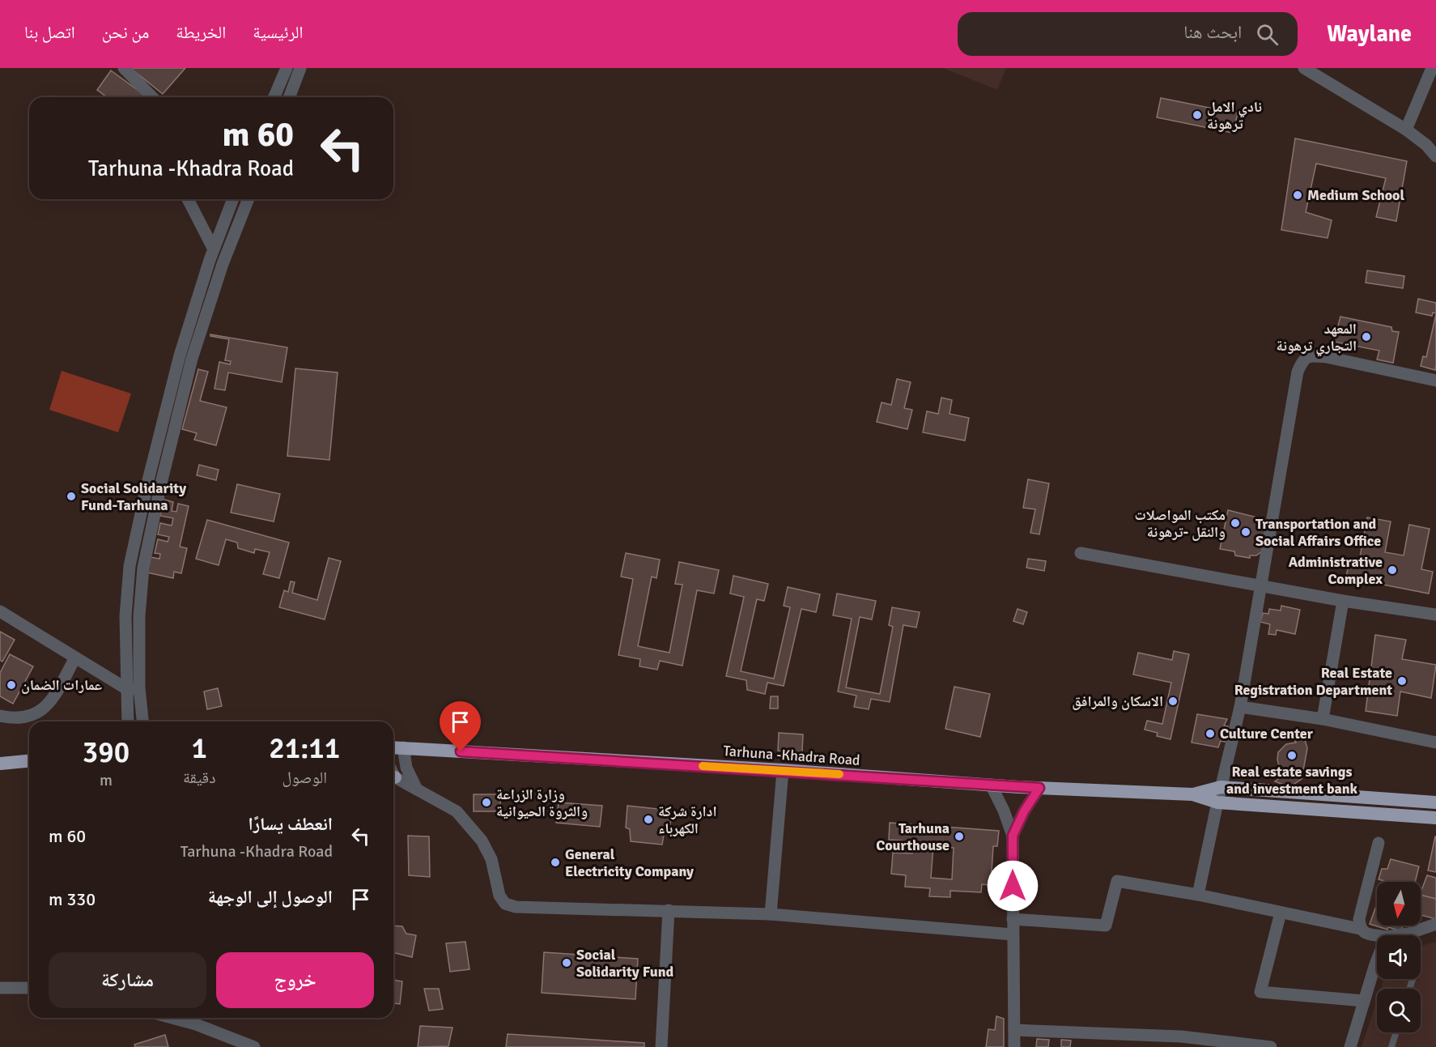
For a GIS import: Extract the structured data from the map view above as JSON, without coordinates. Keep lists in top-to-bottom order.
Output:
{
  "streets": {
    "highway": ["Tarhuna -Khadra Road"]
  },
  "places": [
    "نادي الامل ترهونة",
    "Medium School",
    "المعهد التجاري ترهونة",
    "Social Solidarity Fund-Tarhuna",
    "مكتب المواصلات والنقل -ترهونة",
    "Transportation and Social Affairs Office",
    "Administrative Complex",
    "Real Estate Registration Department",
    "عمارات الضمان",
    "الاسكان والمرافق",
    "Culture Center",
    "Real estate savings and investment bank",
    "وزارة الزراعة والثروة الحيوانية",
    "ادارة شركة الكهرباء",
    "Tarhuna Courthouse",
    "General Electricity Company",
    "Social Solidarity Fund"
  ],
  "north": "bottom",
  "page": {
    "header": "Waylane",
    "search": "ابحث هنا",
    "nav": [
      "الرئيسية",
      "الخريطة",
      "من نحن",
      "اتصل بنا"
    ],
    "turn": ["60 m", "Tarhuna -Khadra Road"],
    "eta": [
      "21:11",
      "الوصول",
      "1",
      "دقيقة",
      "390",
      "m"
    ],
    "list": [
      {
        "name": "انعطف يسارًا",
        "note": "Tarhuna -Khadra Road",
        "value": "60 m"
      },
      {
        "name": "الوصول إلى الوجهة",
        "value": "330 m"
      }
    ],
    "buttons": ["خروج", "مشاركة"]
  }
}
